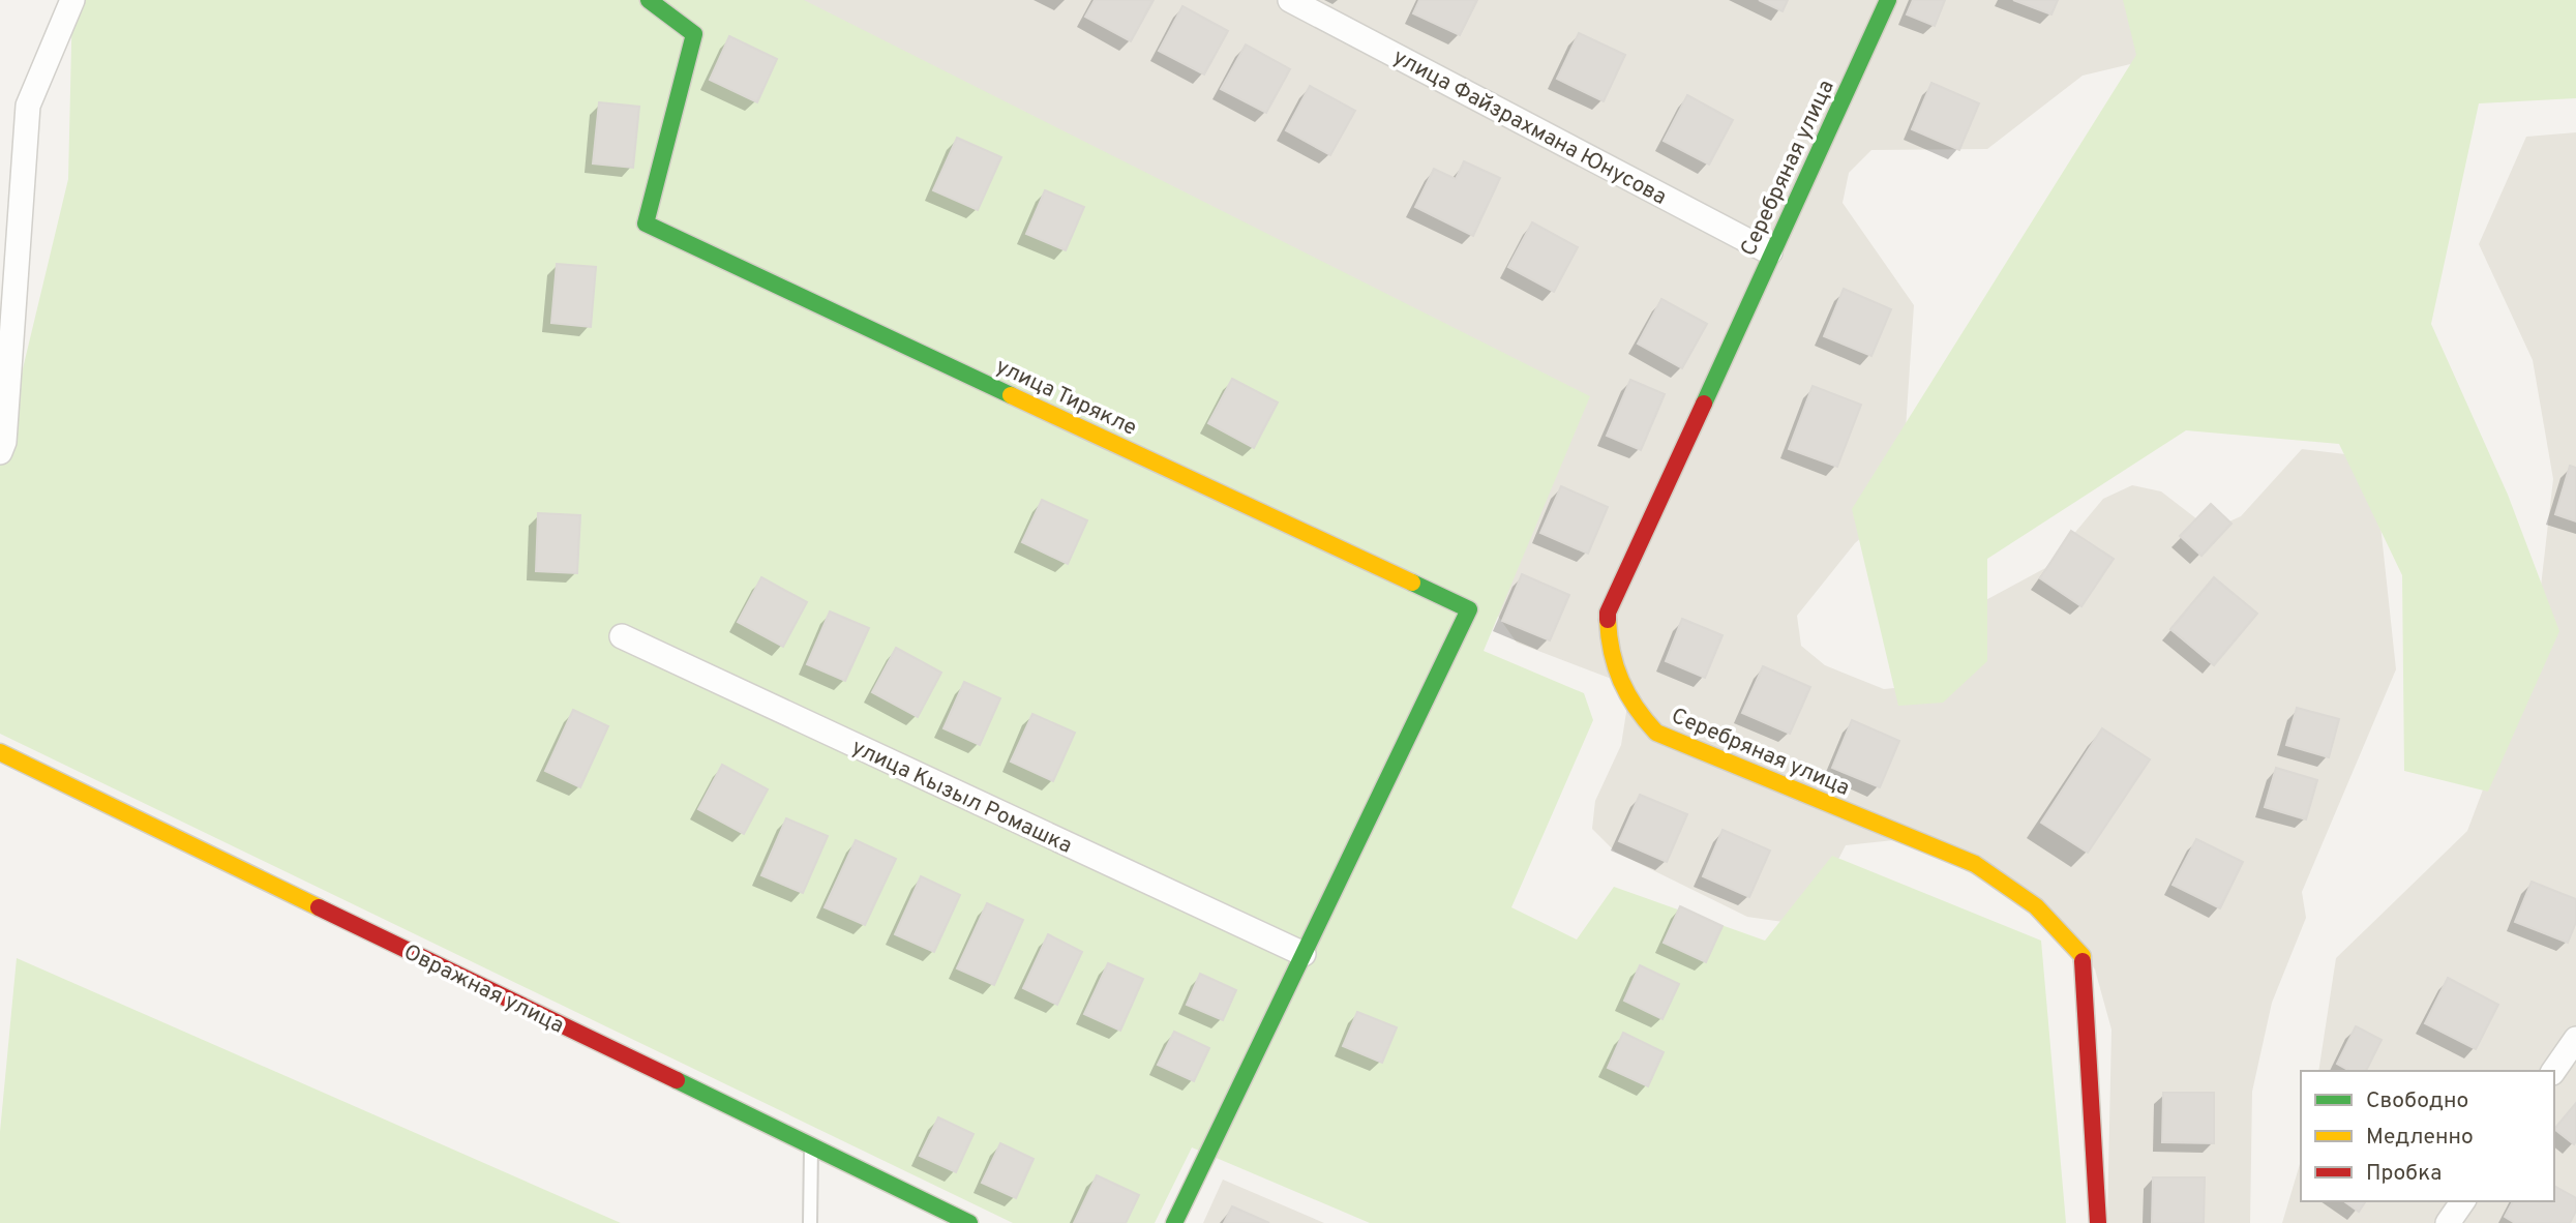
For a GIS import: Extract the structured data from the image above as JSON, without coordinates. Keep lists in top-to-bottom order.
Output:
{
  "streets": {
    "street": [
      "улица Файзрахмана Юнусова",
      "Серебряная улица",
      "улица Тирякле",
      "улица Кызыл Ромашка",
      "Овражная улица"
    ]
  },
  "crossings": [
    ["улица Файзрахмана Юнусова", "Серебряная улица"],
    ["улица Тирякле", "улица Кызыл Ромашка"]
  ],
  "legend": ["Свободно", "Медленно", "Пробка"]
}
